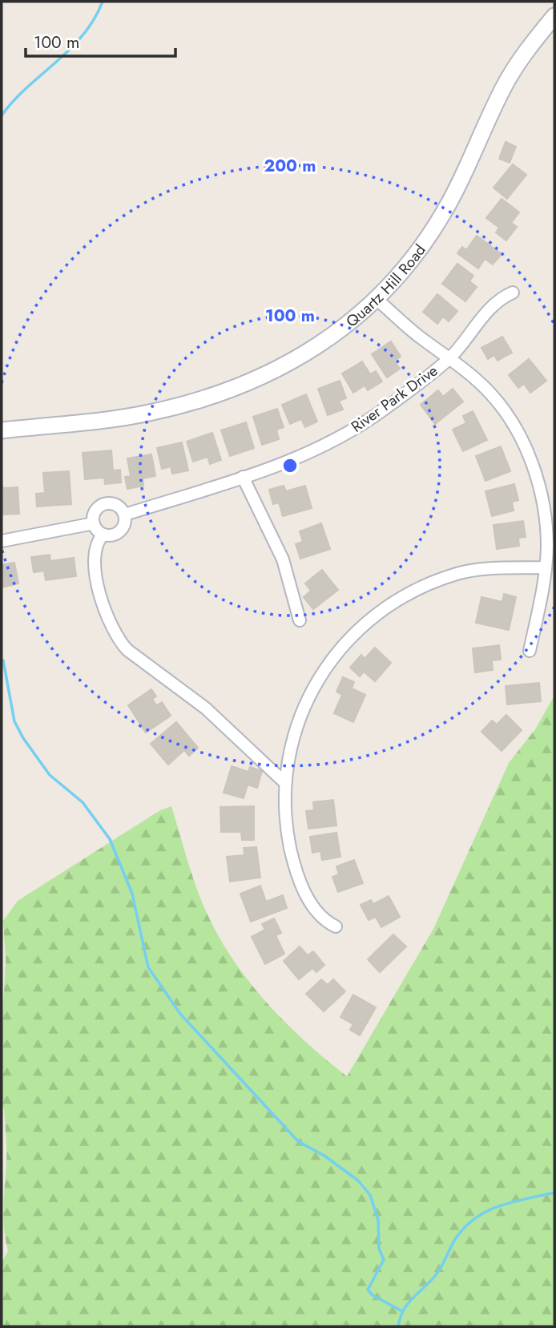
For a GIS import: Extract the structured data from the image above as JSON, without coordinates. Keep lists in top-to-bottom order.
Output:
{
  "streets": {
    "street": ["Quartz Hill Road", "River Park Drive"]
  },
  "scale_bar": "100 m",
  "rings": ["200 m", "100 m"]
}
